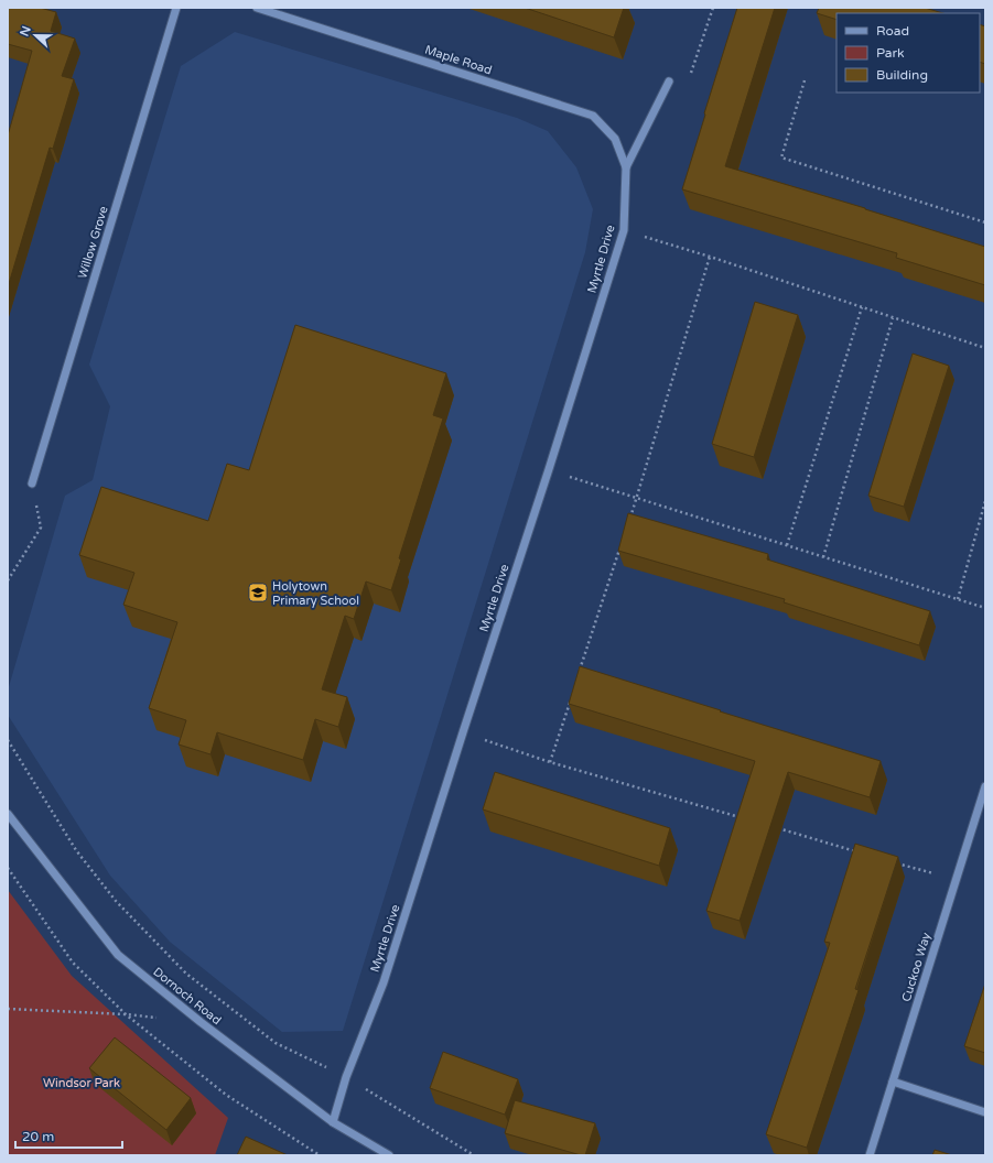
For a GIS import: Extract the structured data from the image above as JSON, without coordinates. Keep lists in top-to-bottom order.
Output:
{
  "streets": {
    "street": [
      "Maple Road",
      "Willow Grove",
      "Myrtle Drive",
      "Cuckoo Way",
      "Dornoch Road"
    ]
  },
  "crossings": [
    ["Maple Road", "Myrtle Drive"],
    ["Myrtle Drive", "Dornoch Road"]
  ],
  "parks": ["Windsor Park"],
  "places": {
    "school or university": ["Holytown Primary School"]
  },
  "legend": ["Road", "Park", "Building"],
  "scale_bar": "20 m",
  "north": "left"
}
